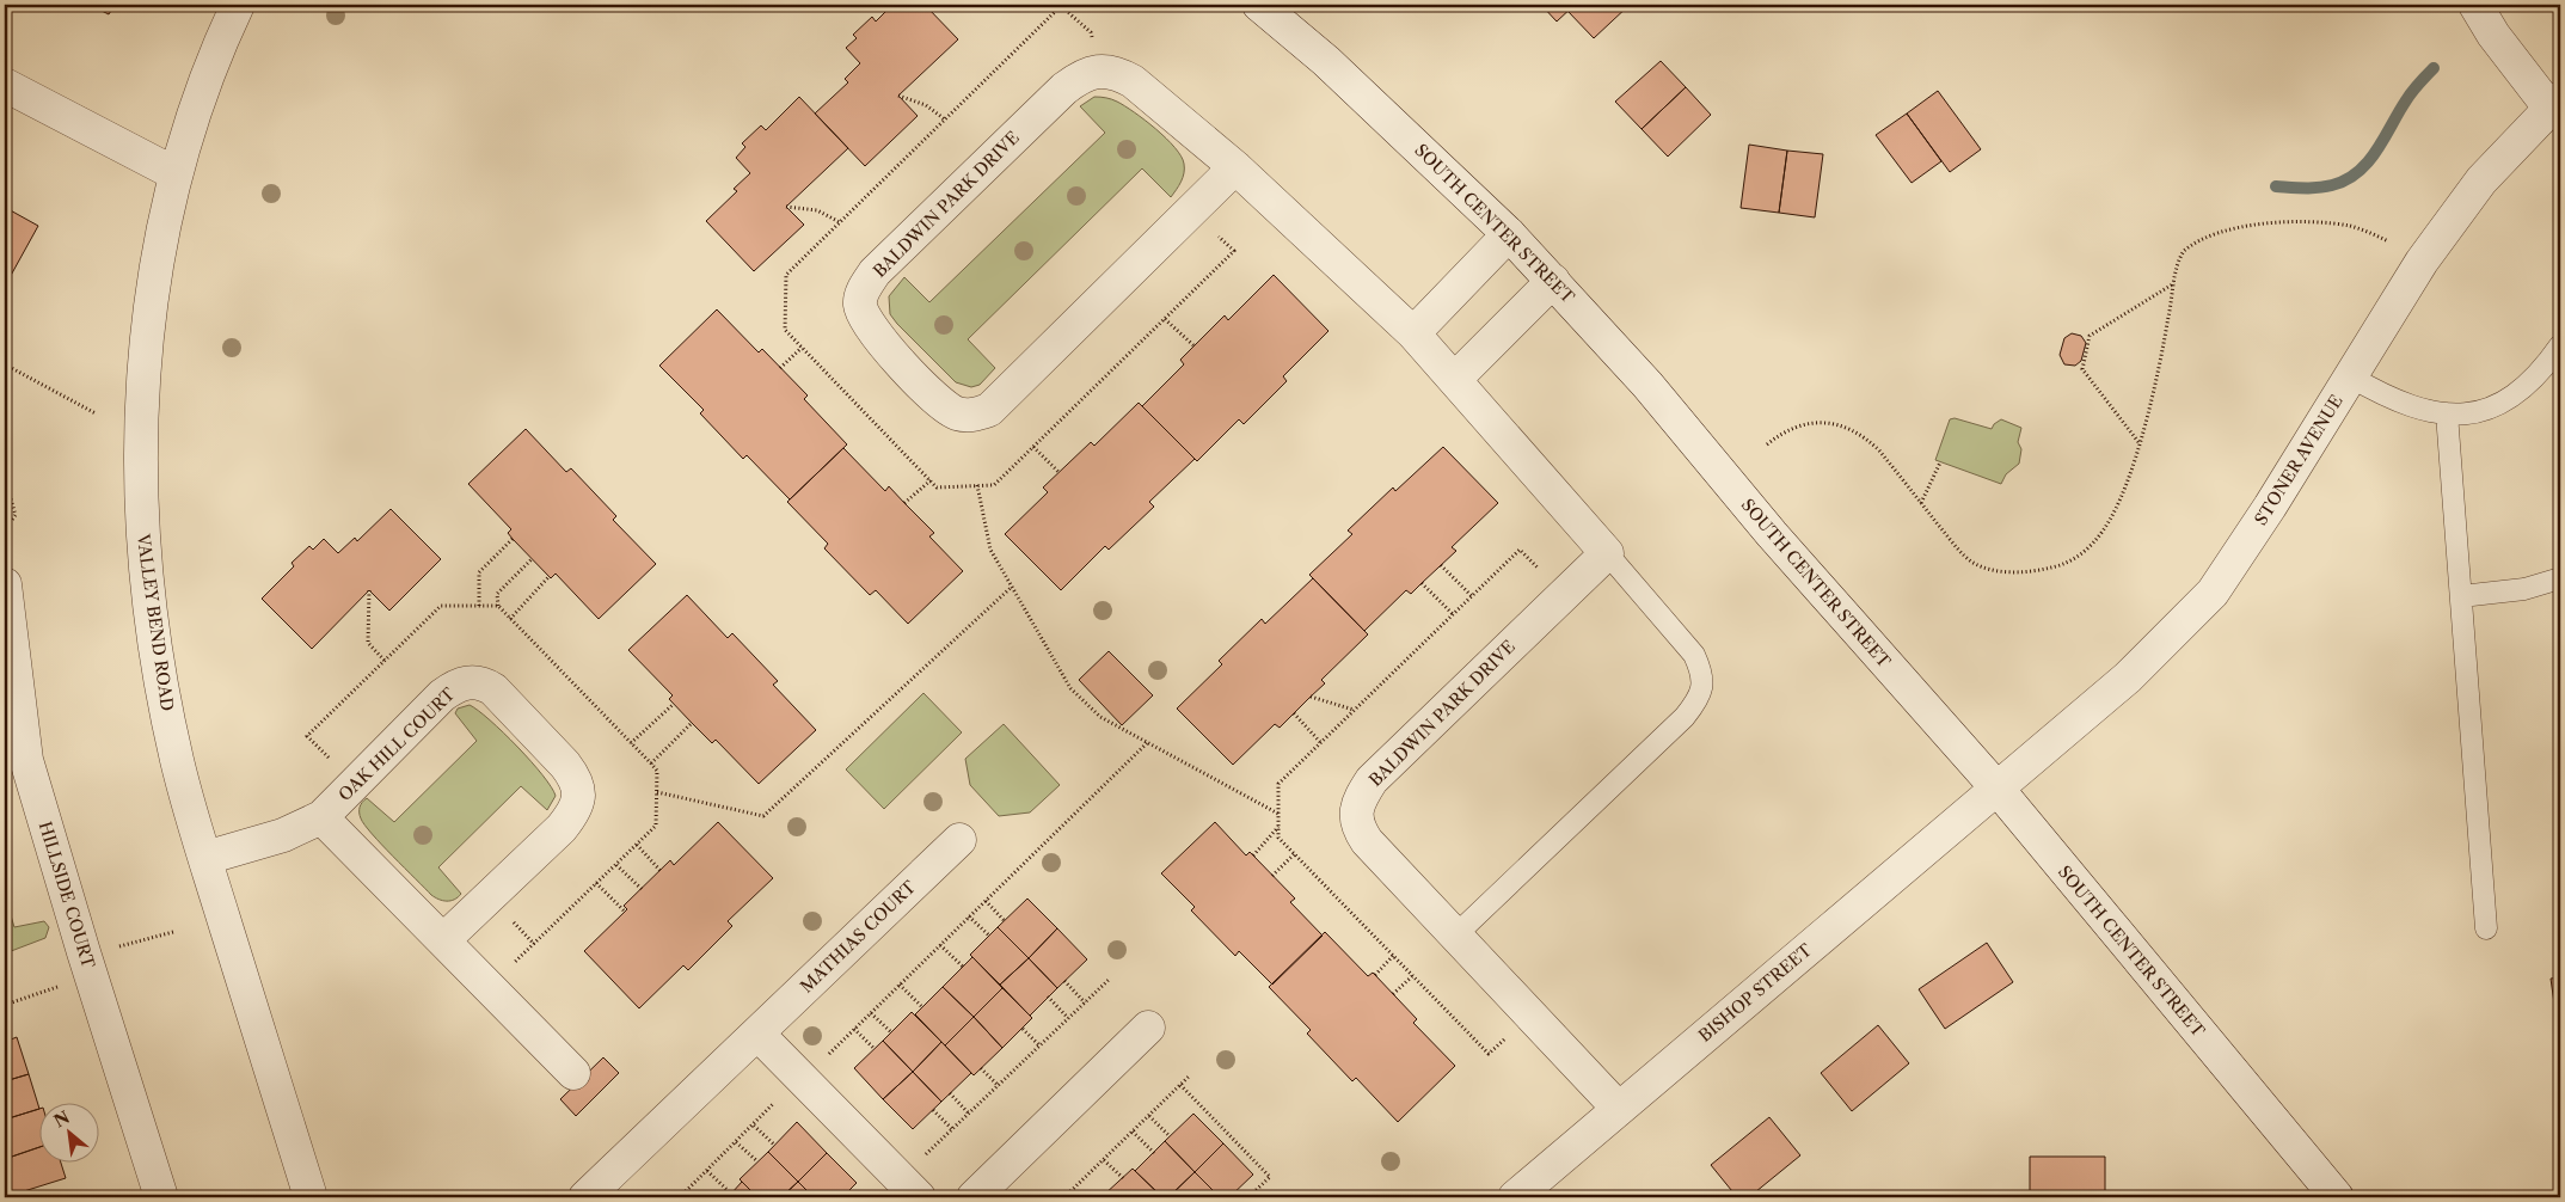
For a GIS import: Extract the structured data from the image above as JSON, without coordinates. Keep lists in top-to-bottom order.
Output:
{
  "streets": {
    "street": [
      "BALDWIN PARK DRIVE",
      "SOUTH CENTER STREET",
      "STONER AVENUE",
      "VALLEY BEND ROAD",
      "OAK HILL COURT",
      "HILLSIDE COURT",
      "MATHIAS COURT",
      "BISHOP STREET"
    ]
  },
  "crossings": [
    ["BALDWIN PARK DRIVE", "BISHOP STREET"],
    ["SOUTH CENTER STREET", "STONER AVENUE"],
    ["SOUTH CENTER STREET", "BISHOP STREET"],
    ["STONER AVENUE", "BISHOP STREET"],
    ["VALLEY BEND ROAD", "OAK HILL COURT"]
  ],
  "north": "top left"
}
